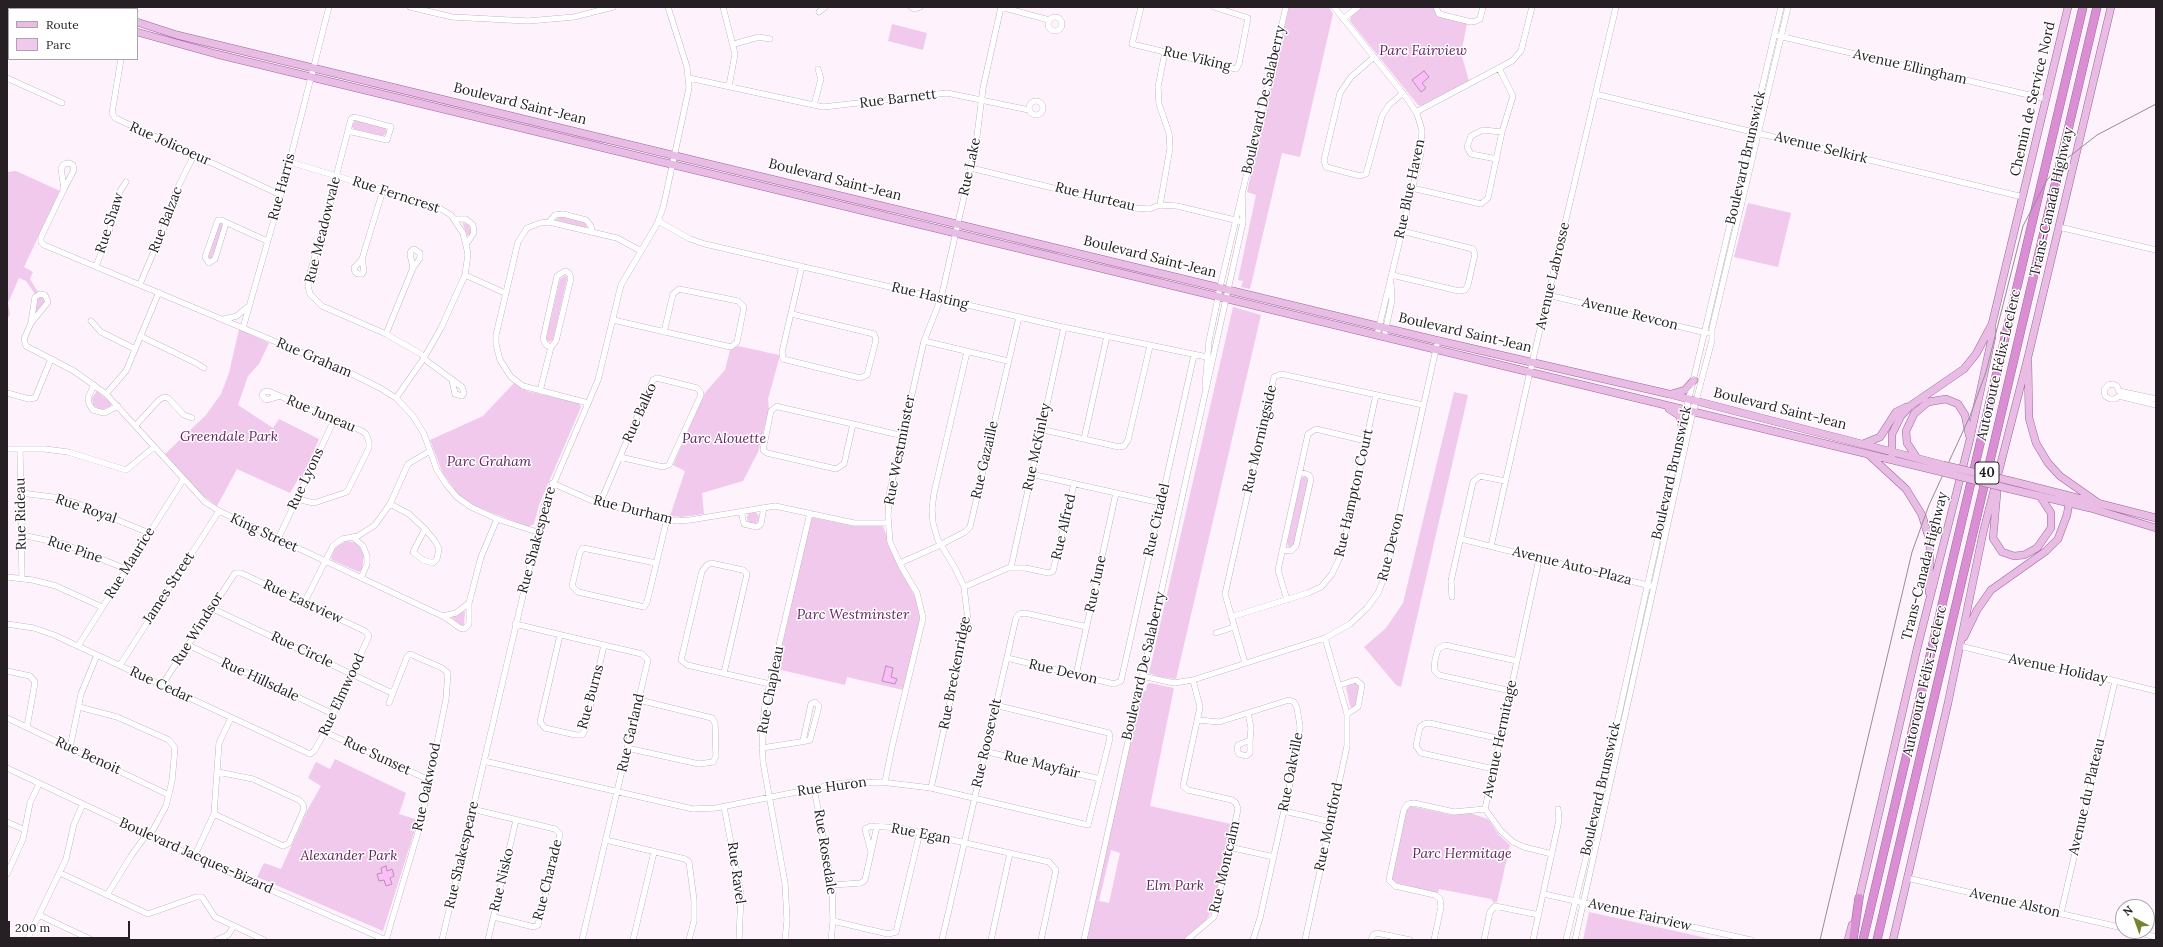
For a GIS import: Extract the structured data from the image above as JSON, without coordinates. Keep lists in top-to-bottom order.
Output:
{
  "streets": {
    "highway": ["Autoroute Félix-Leclerc", "40"],
    "main road": ["Chemin de Service Nord", "Boulevard Saint-Jean", "Trans-Canada Highway"],
    "street": [
      "Rue Viking",
      "Avenue Ellingham",
      "Rue Barnett",
      "Boulevard De Salaberry",
      "Rue Jolicoeur",
      "Avenue Selkirk",
      "Boulevard Brunswick",
      "Rue Lake",
      "Rue Harris",
      "Rue Blue Haven",
      "Rue Ferncrest",
      "Rue Hurteau",
      "Rue Balzac",
      "Rue Shaw",
      "Rue Meadowvale",
      "Avenue Labrosse",
      "Rue Hasting",
      "Avenue Revcon",
      "Rue Graham",
      "Rue Balko",
      "Rue Juneau",
      "Rue Morningside",
      "Rue McKinley",
      "Rue Westminster",
      "Rue Gazaille",
      "Rue Lyons",
      "Rue Hampton Court",
      "Rue Royal",
      "Rue Durham",
      "Rue Rideau",
      "Rue Citadel",
      "Rue Alfred",
      "King Street",
      "Rue Shakespeare",
      "Rue Devon",
      "Rue Pine",
      "Rue Maurice",
      "Avenue Auto-Plaza",
      "Rue June",
      "James Street",
      "Rue Eastview",
      "Rue Windsor",
      "Rue Circle",
      "Avenue Holiday",
      "Rue Breckenridge",
      "Rue Hillsdale",
      "Rue Cedar",
      "Rue Chapleau",
      "Rue Elmwood",
      "Rue Burns",
      "Rue Garland",
      "Avenue Hermitage",
      "Rue Roosevelt",
      "Rue Benoit",
      "Rue Sunset",
      "Rue Mayfair",
      "Rue Oakville",
      "Rue Oakwood",
      "Rue Huron",
      "Avenue du Plateau",
      "Rue Montford",
      "Rue Egan",
      "Rue Rosedale",
      "Boulevard Jacques-Bizard",
      "Rue Montcalm",
      "Rue Ravel",
      "Rue Nisko",
      "Rue Charade",
      "Avenue Alston",
      "Avenue Fairview"
    ]
  },
  "crossings": [
    ["Avenue Ellingham", "Chemin de Service Nord"],
    ["Avenue Ellingham", "Boulevard Brunswick"],
    ["Rue Barnett", "Rue Lake"],
    ["Rue Barnett", "Rue Shakespeare"],
    ["Chemin de Service Nord", "Avenue Selkirk"],
    ["Chemin de Service Nord", "Trans-Canada Highway"],
    ["Boulevard De Salaberry", "Boulevard Saint-Jean"],
    ["Boulevard De Salaberry", "Rue Hurteau"],
    ["Boulevard De Salaberry", "Rue Hasting"],
    ["Boulevard De Salaberry", "Rue Devon"],
    ["Boulevard Saint-Jean", "Boulevard Brunswick"],
    ["Boulevard Saint-Jean", "Rue Lake"],
    ["Boulevard Saint-Jean", "Rue Harris"],
    ["Boulevard Saint-Jean", "Rue Blue Haven"],
    ["Boulevard Saint-Jean", "Avenue Labrosse"],
    ["Boulevard Saint-Jean", "Rue Westminster"],
    ["Boulevard Saint-Jean", "Rue Shakespeare"],
    ["Boulevard Saint-Jean", "Rue Devon"],
    ["Rue Jolicoeur", "Rue Harris"],
    ["Rue Jolicoeur", "Rue Balzac"],
    ["Avenue Selkirk", "Boulevard Brunswick"],
    ["Avenue Selkirk", "Trans-Canada Highway"],
    ["Avenue Selkirk", "Avenue Labrosse"],
    ["Boulevard Brunswick", "Avenue Revcon"],
    ["Boulevard Brunswick", "Avenue Auto-Plaza"],
    ["Boulevard Brunswick", "Avenue Fairview"],
    ["Rue Lake", "Rue Hurteau"],
    ["Rue Lake", "Rue Westminster"],
    ["Rue Harris", "Rue Ferncrest"],
    ["Rue Harris", "Rue Graham"],
    ["Rue Ferncrest", "Rue Meadowvale"],
    ["Rue Ferncrest", "Rue Graham"],
    ["Trans-Canada Highway", "Avenue Holiday"],
    ["Trans-Canada Highway", "Avenue Alston"],
    ["Rue Balzac", "Rue Graham"],
    ["Rue Shaw", "Rue Graham"],
    ["Avenue Labrosse", "Avenue Revcon"],
    ["Avenue Labrosse", "Avenue Auto-Plaza"],
    ["Rue Hasting", "Rue McKinley"],
    ["Rue Hasting", "Rue Westminster"],
    ["Rue Hasting", "Rue Gazaille"],
    ["Rue Hasting", "Rue Citadel"],
    ["Rue Hasting", "Rue Shakespeare"],
    ["Rue Graham", "King Street"],
    ["Rue Graham", "Rue Shakespeare"],
    ["Rue Balko", "Rue Durham"],
    ["Rue Juneau", "Rue Lyons"],
    ["Rue Morningside", "Rue Hampton Court"],
    ["Rue Morningside", "Rue Devon"],
    ["Rue McKinley", "Rue Alfred"],
    ["Rue Westminster", "Rue Gazaille"],
    ["Rue Westminster", "Rue Durham"],
    ["Rue Westminster", "Rue Huron"],
    ["Rue Gazaille", "Rue Breckenridge"],
    ["Rue Lyons", "King Street"],
    ["Rue Royal", "Rue Rideau"],
    ["Rue Royal", "Rue Maurice"],
    ["Rue Durham", "Rue Shakespeare"],
    ["Rue Durham", "Rue Chapleau"],
    ["Rue Rideau", "Rue Pine"],
    ["Rue Citadel", "Rue Devon"],
    ["Rue Alfred", "Rue Breckenridge"],
    ["King Street", "Rue Maurice"],
    ["King Street", "James Street"],
    ["Rue Shakespeare", "Rue Garland"],
    ["Rue Shakespeare", "Rue Huron"],
    ["Rue Shakespeare", "Rue Charade"],
    ["Rue Devon", "Rue June"],
    ["Rue Devon", "Rue Roosevelt"],
    ["Rue Devon", "Rue Montford"],
    ["Rue Devon", "Rue Montcalm"],
    ["Rue Pine", "Rue Maurice"],
    ["Rue Maurice", "Rue Cedar"],
    ["Avenue Auto-Plaza", "Avenue Hermitage"],
    ["Rue June", "Rue Roosevelt"],
    ["James Street", "Rue Cedar"],
    ["Rue Eastview", "Rue Windsor"],
    ["Rue Eastview", "Rue Elmwood"],
    ["Rue Windsor", "Rue Circle"],
    ["Rue Windsor", "Rue Hillsdale"],
    ["Rue Windsor", "Rue Cedar"],
    ["Rue Circle", "Rue Elmwood"],
    ["Rue Circle", "Rue Oakwood"],
    ["Avenue Holiday", "Avenue du Plateau"],
    ["Rue Breckenridge", "Rue Huron"],
    ["Rue Hillsdale", "Rue Elmwood"],
    ["Rue Cedar", "Rue Elmwood"],
    ["Rue Chapleau", "Rue Huron"],
    ["Rue Elmwood", "Rue Sunset"],
    ["Rue Burns", "Rue Garland"],
    ["Rue Garland", "Rue Huron"],
    ["Rue Roosevelt", "Rue Mayfair"],
    ["Rue Roosevelt", "Rue Huron"],
    ["Rue Roosevelt", "Rue Egan"],
    ["Rue Sunset", "Rue Oakwood"],
    ["Rue Mayfair", "Rue Huron"],
    ["Rue Oakville", "Rue Montcalm"],
    ["Rue Oakwood", "Boulevard Jacques-Bizard"],
    ["Rue Huron", "Rue Rosedale"],
    ["Rue Huron", "Rue Ravel"],
    ["Avenue du Plateau", "Avenue Alston"],
    ["Rue Egan", "Rue Rosedale"],
    ["Rue Nisko", "Rue Charade"]
  ],
  "parks": [
    "Parc Fairview",
    "Greendale Park",
    "Parc Alouette",
    "Parc Graham",
    "Parc Westminster",
    "Parc Hermitage",
    "Alexander Park",
    "Elm Park"
  ],
  "legend": ["Route", "Parc"],
  "scale_bar": "200 m",
  "north": "top left"
}
